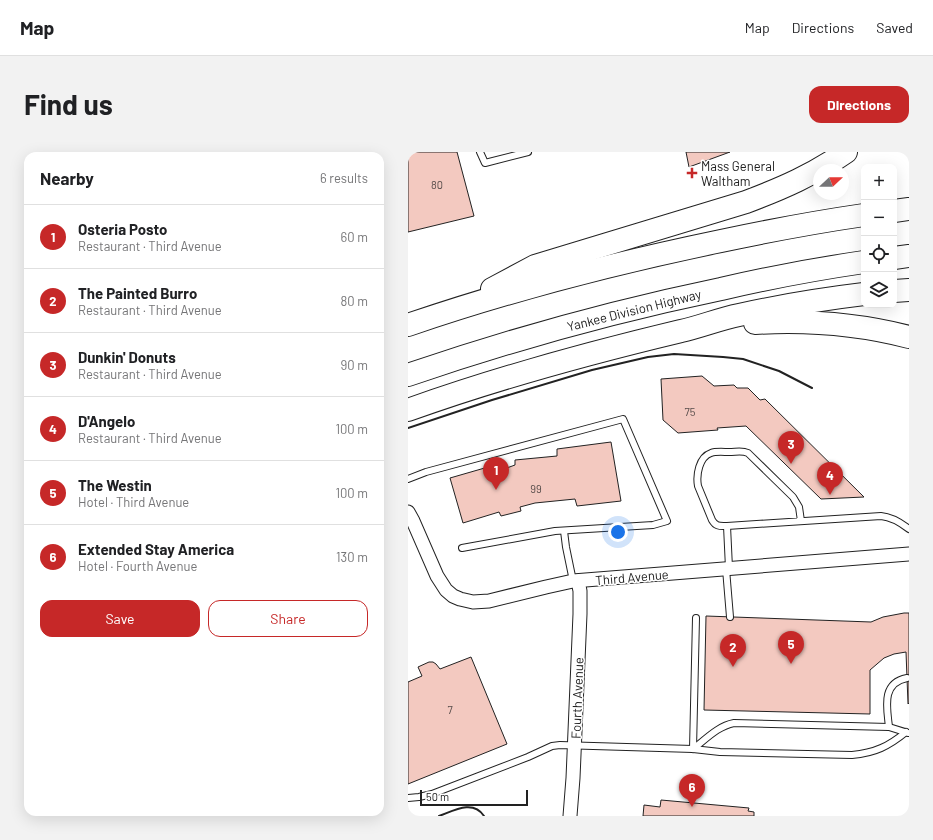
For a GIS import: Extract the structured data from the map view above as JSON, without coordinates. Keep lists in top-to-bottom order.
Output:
{
  "streets": {
    "highway": ["Yankee Division Highway"],
    "street": ["Third Avenue", "Fourth Avenue"]
  },
  "crossings": [
    ["Third Avenue", "Fourth Avenue"]
  ],
  "places": {
    "health": ["Mass General Waltham"]
  },
  "house_numbers": [
    "80",
    "75",
    "99",
    "7"
  ],
  "scale_bar": "50 m",
  "north": "right",
  "page": {
    "header": "Map",
    "nav": ["Map", "Directions", "Saved"],
    "buttons": [
      "Directions",
      ["Save", "Share"]
    ],
    "title": "Find us",
    "heading": ["Nearby", "6 results"],
    "map_buttons": ["+", "−"],
    "list": [
      {
        "mark": "1",
        "name": "Osteria Posto",
        "note": "Restaurant · Third Avenue",
        "value": "60 m"
      },
      {
        "mark": "2",
        "name": "The Painted Burro",
        "note": "Restaurant · Third Avenue",
        "value": "80 m"
      },
      {
        "mark": "3",
        "name": "Dunkin' Donuts",
        "note": "Restaurant · Third Avenue",
        "value": "90 m"
      },
      {
        "mark": "4",
        "name": "D'Angelo",
        "note": "Restaurant · Third Avenue",
        "value": "100 m"
      },
      {
        "mark": "5",
        "name": "The Westin",
        "note": "Hotel · Third Avenue",
        "value": "100 m"
      },
      {
        "mark": "6",
        "name": "Extended Stay America",
        "note": "Hotel · Fourth Avenue",
        "value": "130 m"
      }
    ],
    "pins": [
      "3",
      "1",
      "4",
      "5",
      "2",
      "6"
    ],
    "scale": "50 m"
  }
}
